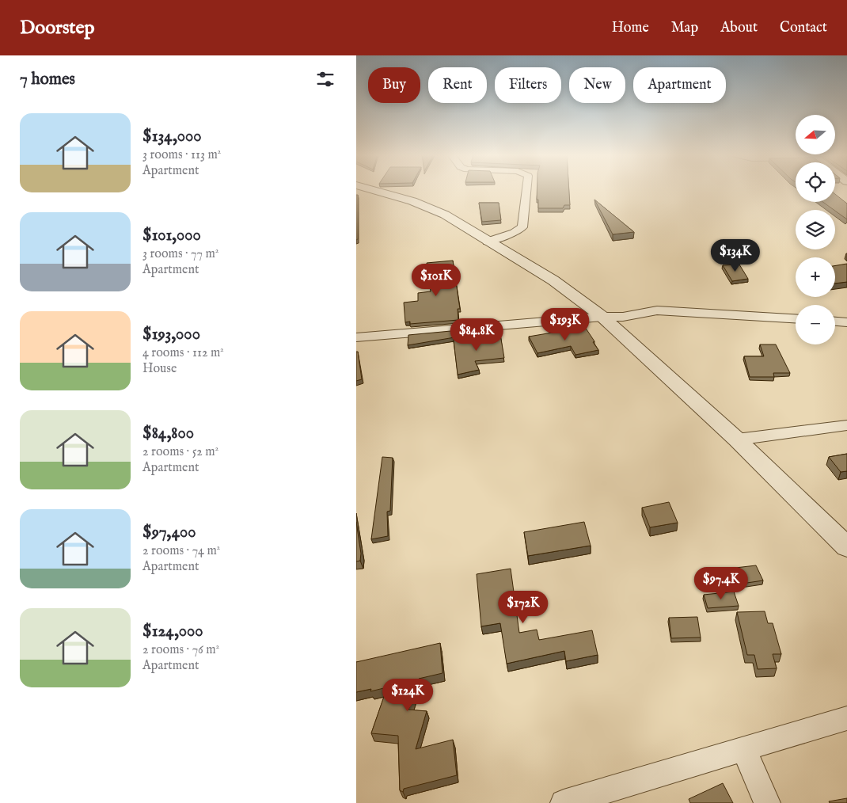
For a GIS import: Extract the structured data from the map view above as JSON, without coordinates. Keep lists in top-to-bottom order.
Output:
{
  "north": "left",
  "page": {
    "header": "Doorstep",
    "nav": [
      "Home",
      "Map",
      "About",
      "Contact"
    ],
    "heading": "7 homes",
    "chip": [
      "Buy",
      "Rent",
      "Filters",
      "New",
      "Apartment"
    ],
    "list": [
      {
        "name": "$134,000",
        "note": "3 rooms · 113 m² · Apartment"
      },
      {
        "name": "$101,000",
        "note": "3 rooms · 77 m² · Apartment"
      },
      {
        "name": "$193,000",
        "note": "4 rooms · 112 m² · House"
      },
      {
        "name": "$84,800",
        "note": "2 rooms · 52 m² · Apartment"
      },
      {
        "name": "$97,400",
        "note": "2 rooms · 74 m² · Apartment"
      },
      {
        "name": "$124,000",
        "note": "2 rooms · 76 m² · Apartment"
      }
    ],
    "map_buttons": ["+", "−"],
    "price": [
      "$134K",
      "$101K",
      "$193K",
      "$84.8K",
      "$97.4K",
      "$172K",
      "$124K"
    ]
  }
}
